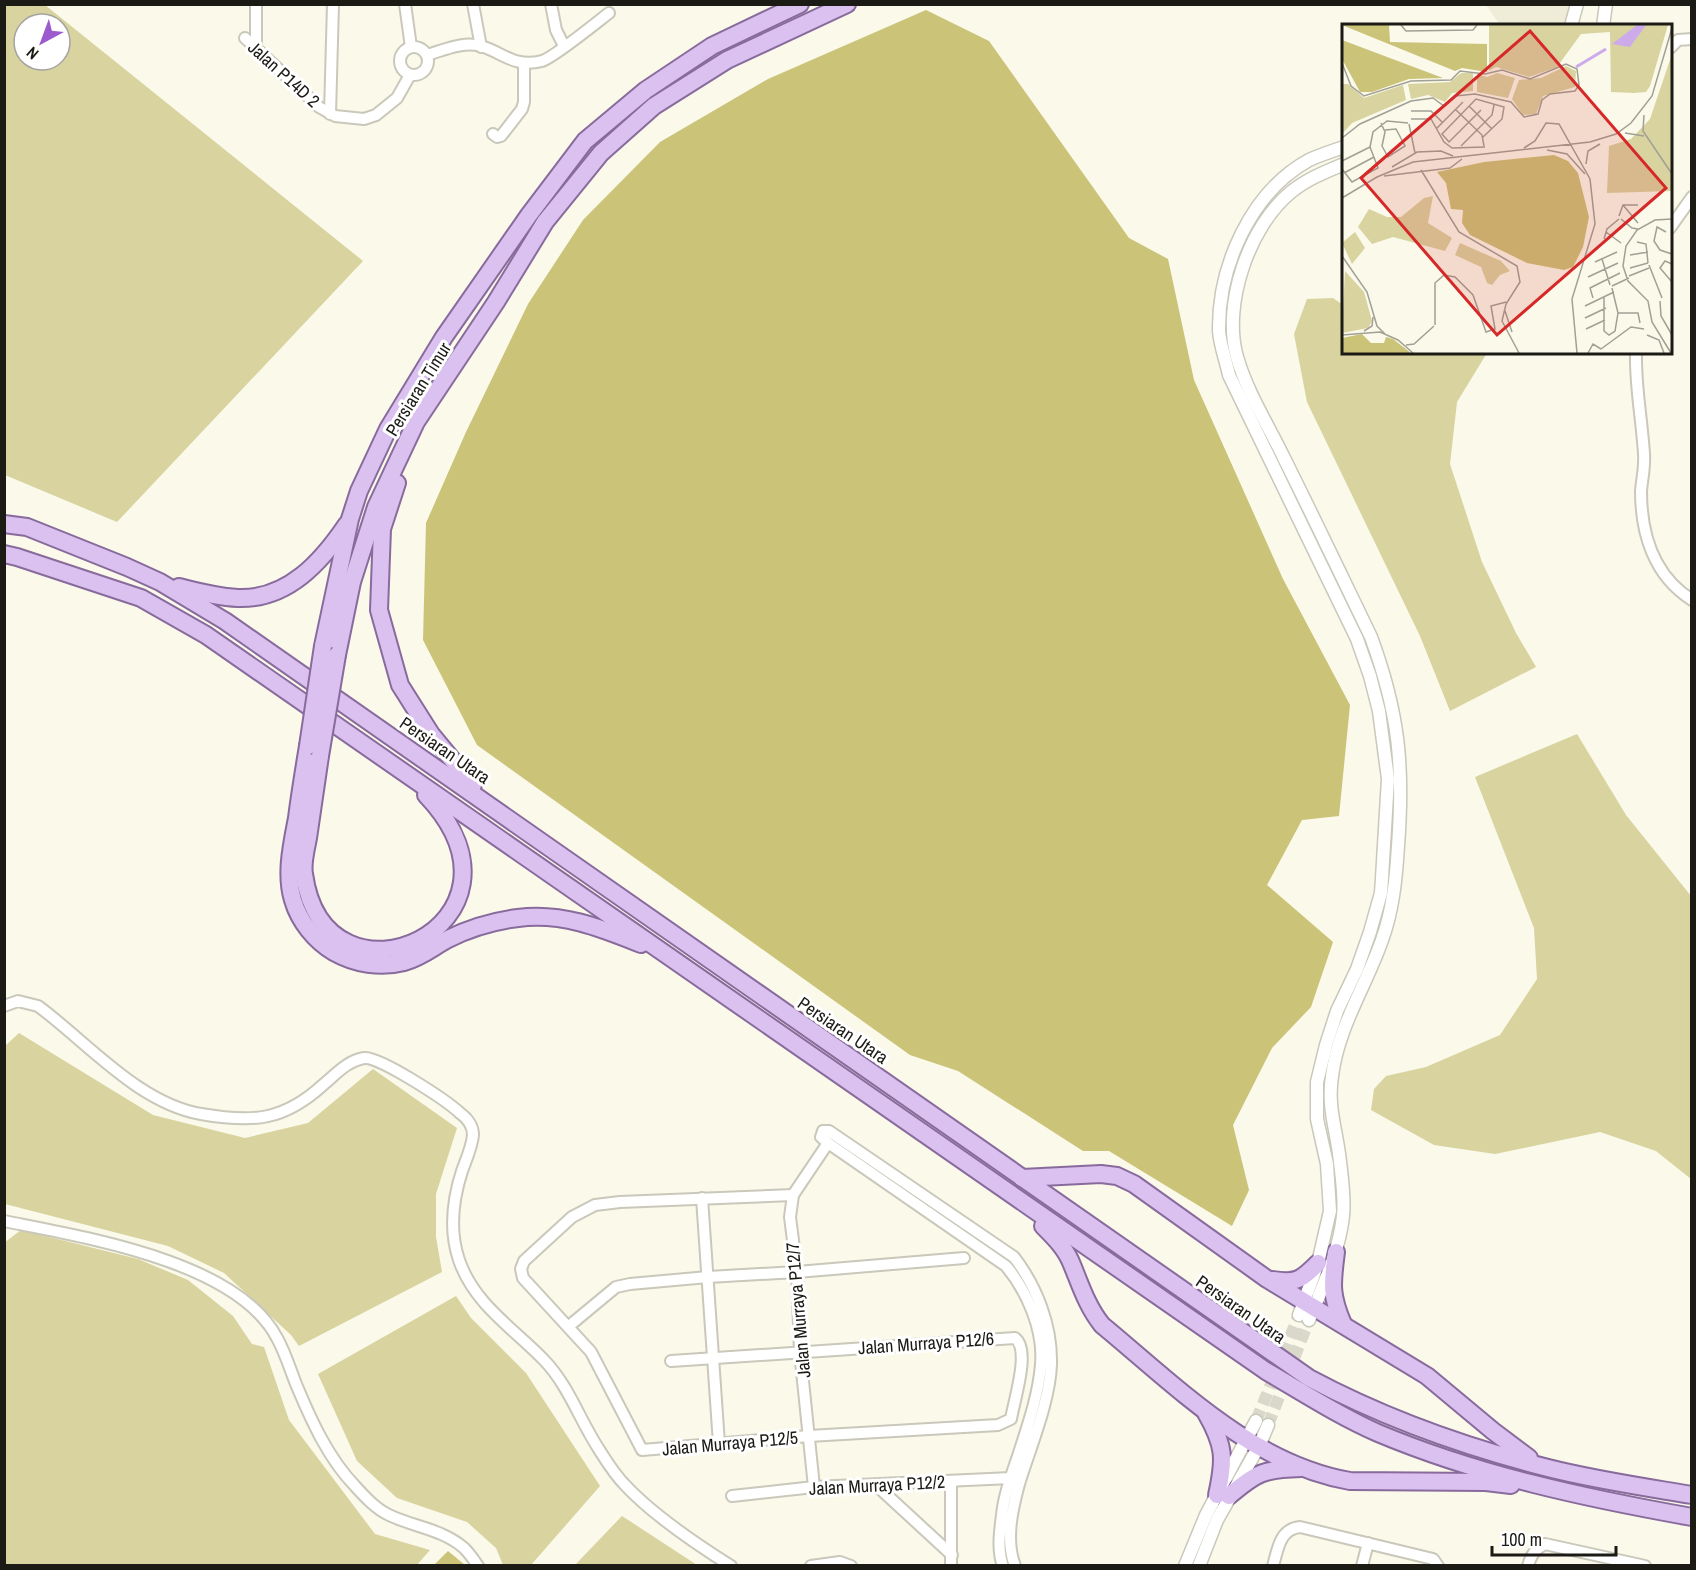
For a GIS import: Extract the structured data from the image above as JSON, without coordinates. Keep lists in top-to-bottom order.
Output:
{
  "streets": {
    "main road": ["Persiaran Timur", "Persiaran Utara"],
    "street": [
      "Jalan P14D 2",
      "Jalan Murraya P12/7",
      "Jalan Murraya P12/6",
      "Jalan Murraya P12/5",
      "Jalan Murraya P12/2"
    ]
  },
  "crossings": [
    ["Jalan Murraya P12/7", "Jalan Murraya P12/6"],
    ["Jalan Murraya P12/7", "Jalan Murraya P12/5"],
    ["Jalan Murraya P12/7", "Jalan Murraya P12/2"],
    ["Jalan Murraya P12/6", "Jalan Murraya P12/5"]
  ],
  "scale_bar": "100 m",
  "north": "bottom left"
}
